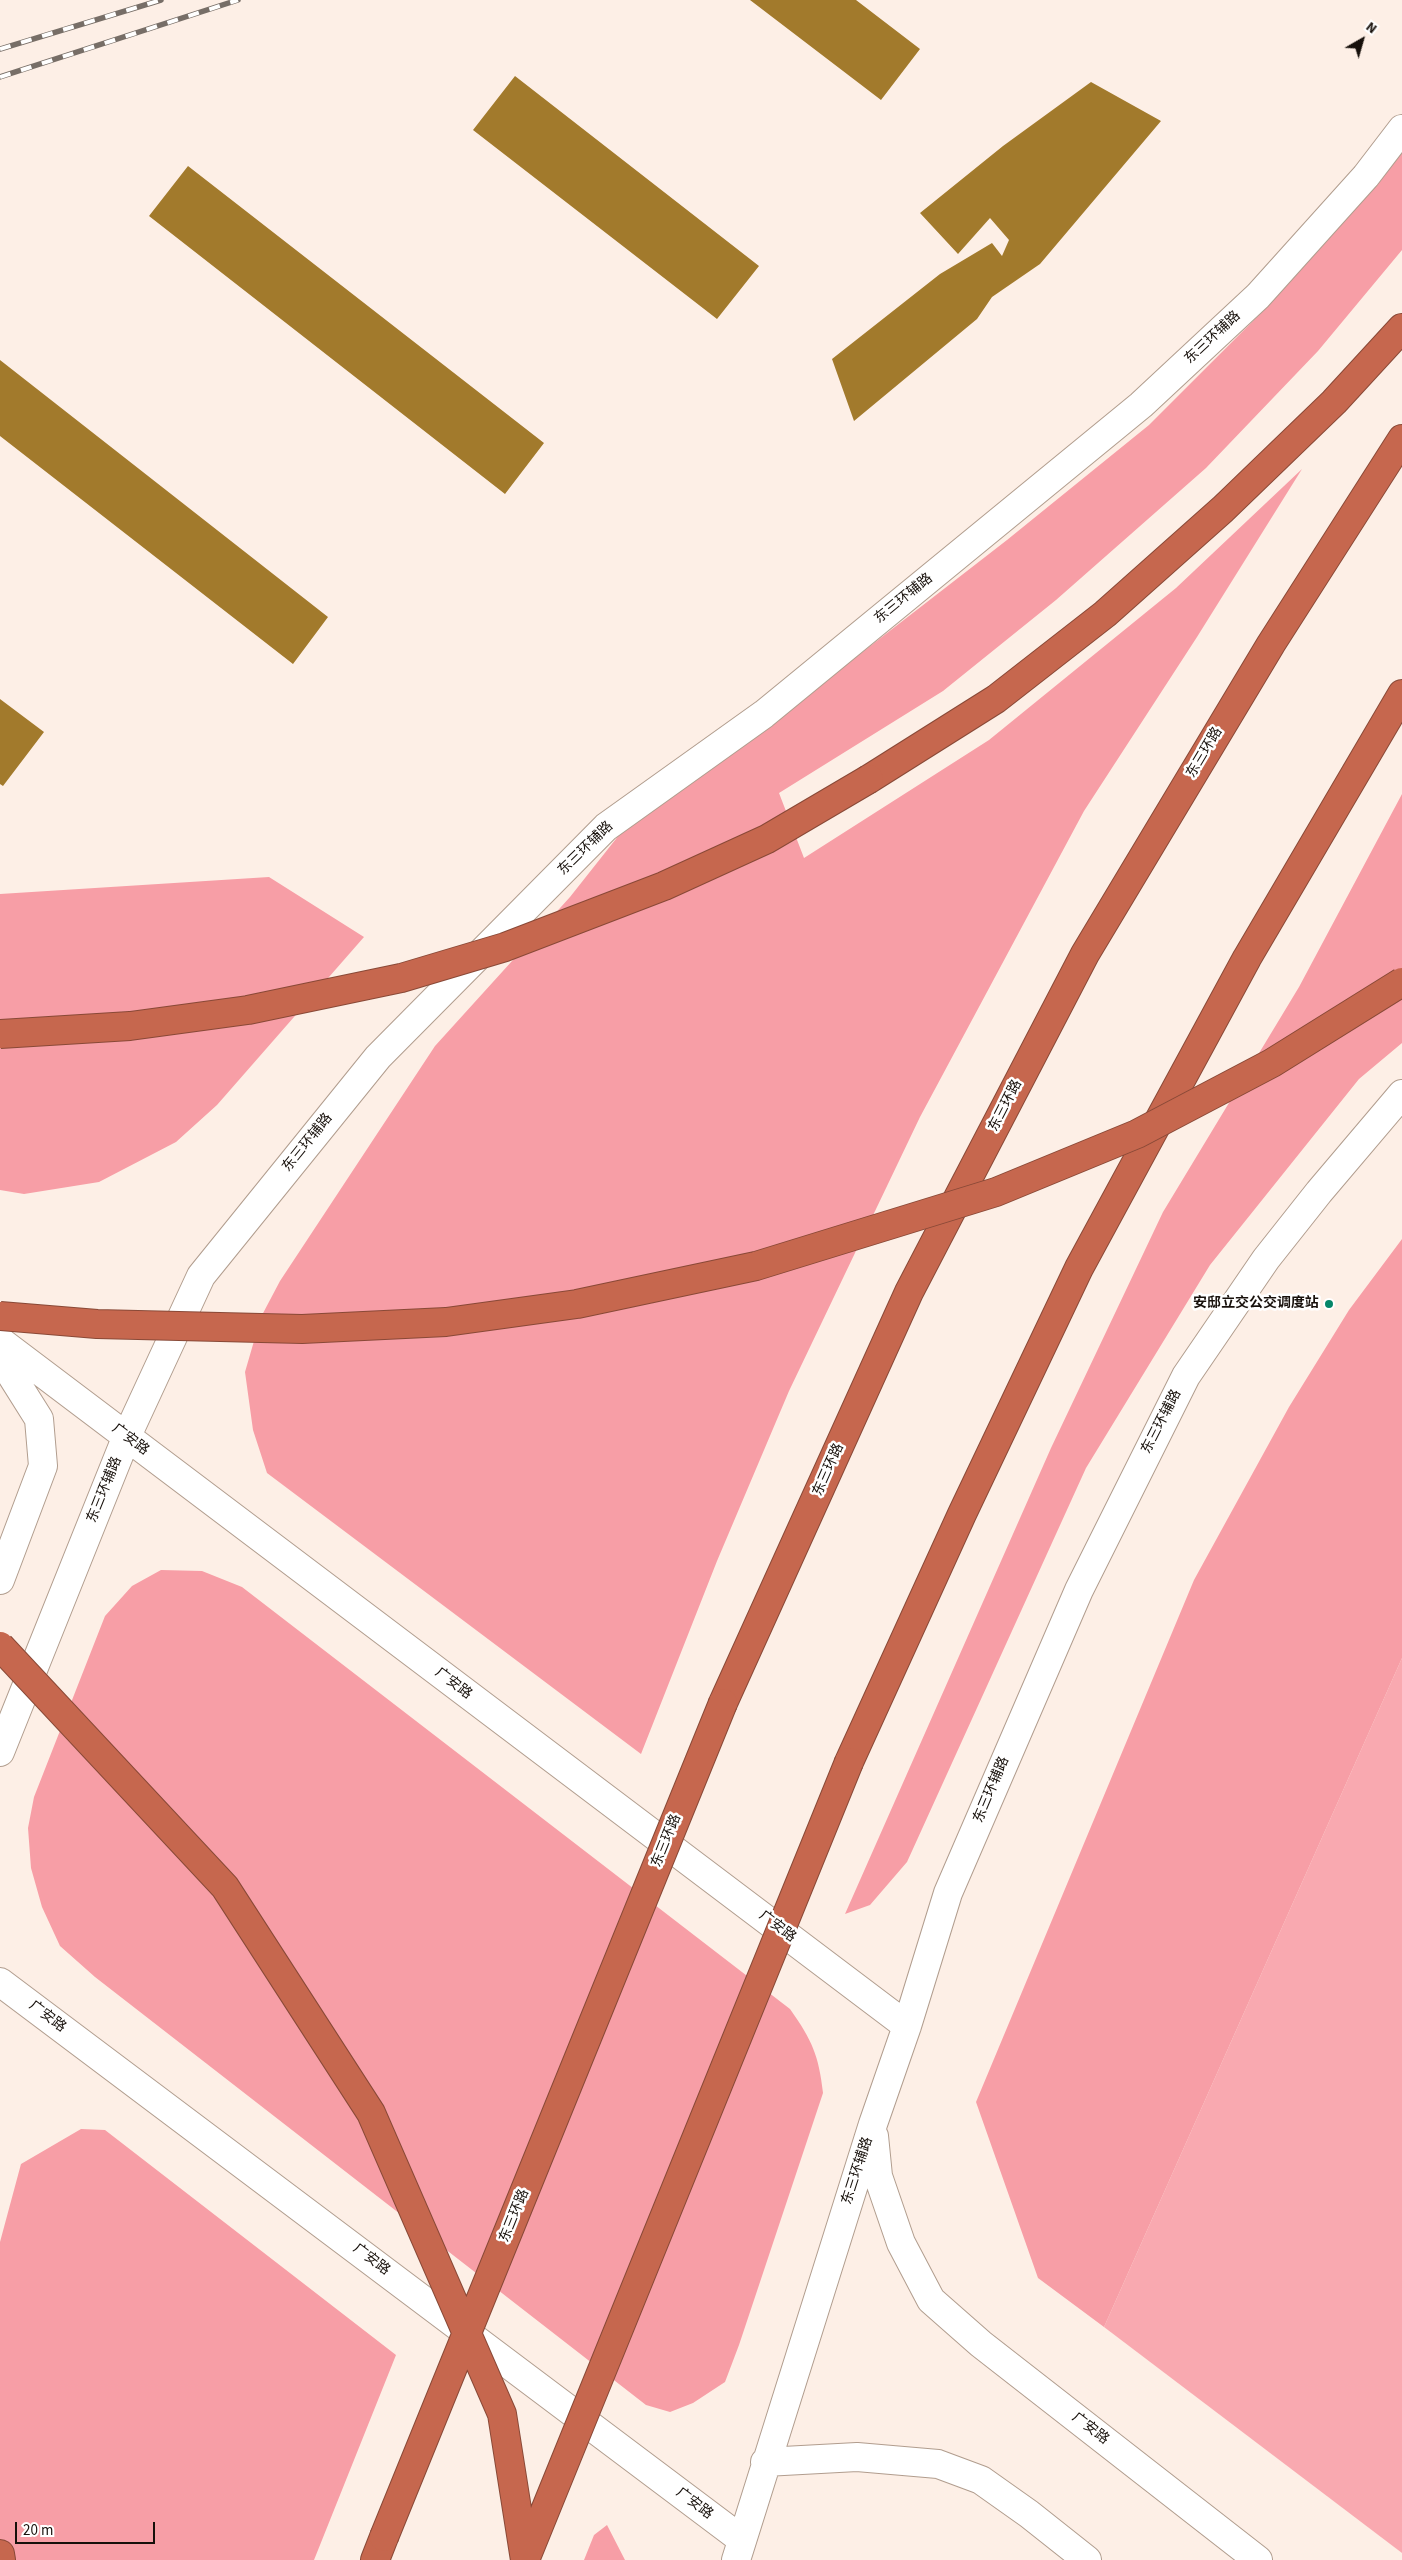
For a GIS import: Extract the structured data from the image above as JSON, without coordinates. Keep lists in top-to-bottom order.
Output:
{
  "streets": {
    "highway": ["东三环路"],
    "main road": ["东三环辅路", "广安路"]
  },
  "crossings": [
    ["东三环辅路", "广安路"]
  ],
  "places": ["安邸立交公交调度站"],
  "scale_bar": "20 m",
  "north": "top right"
}
